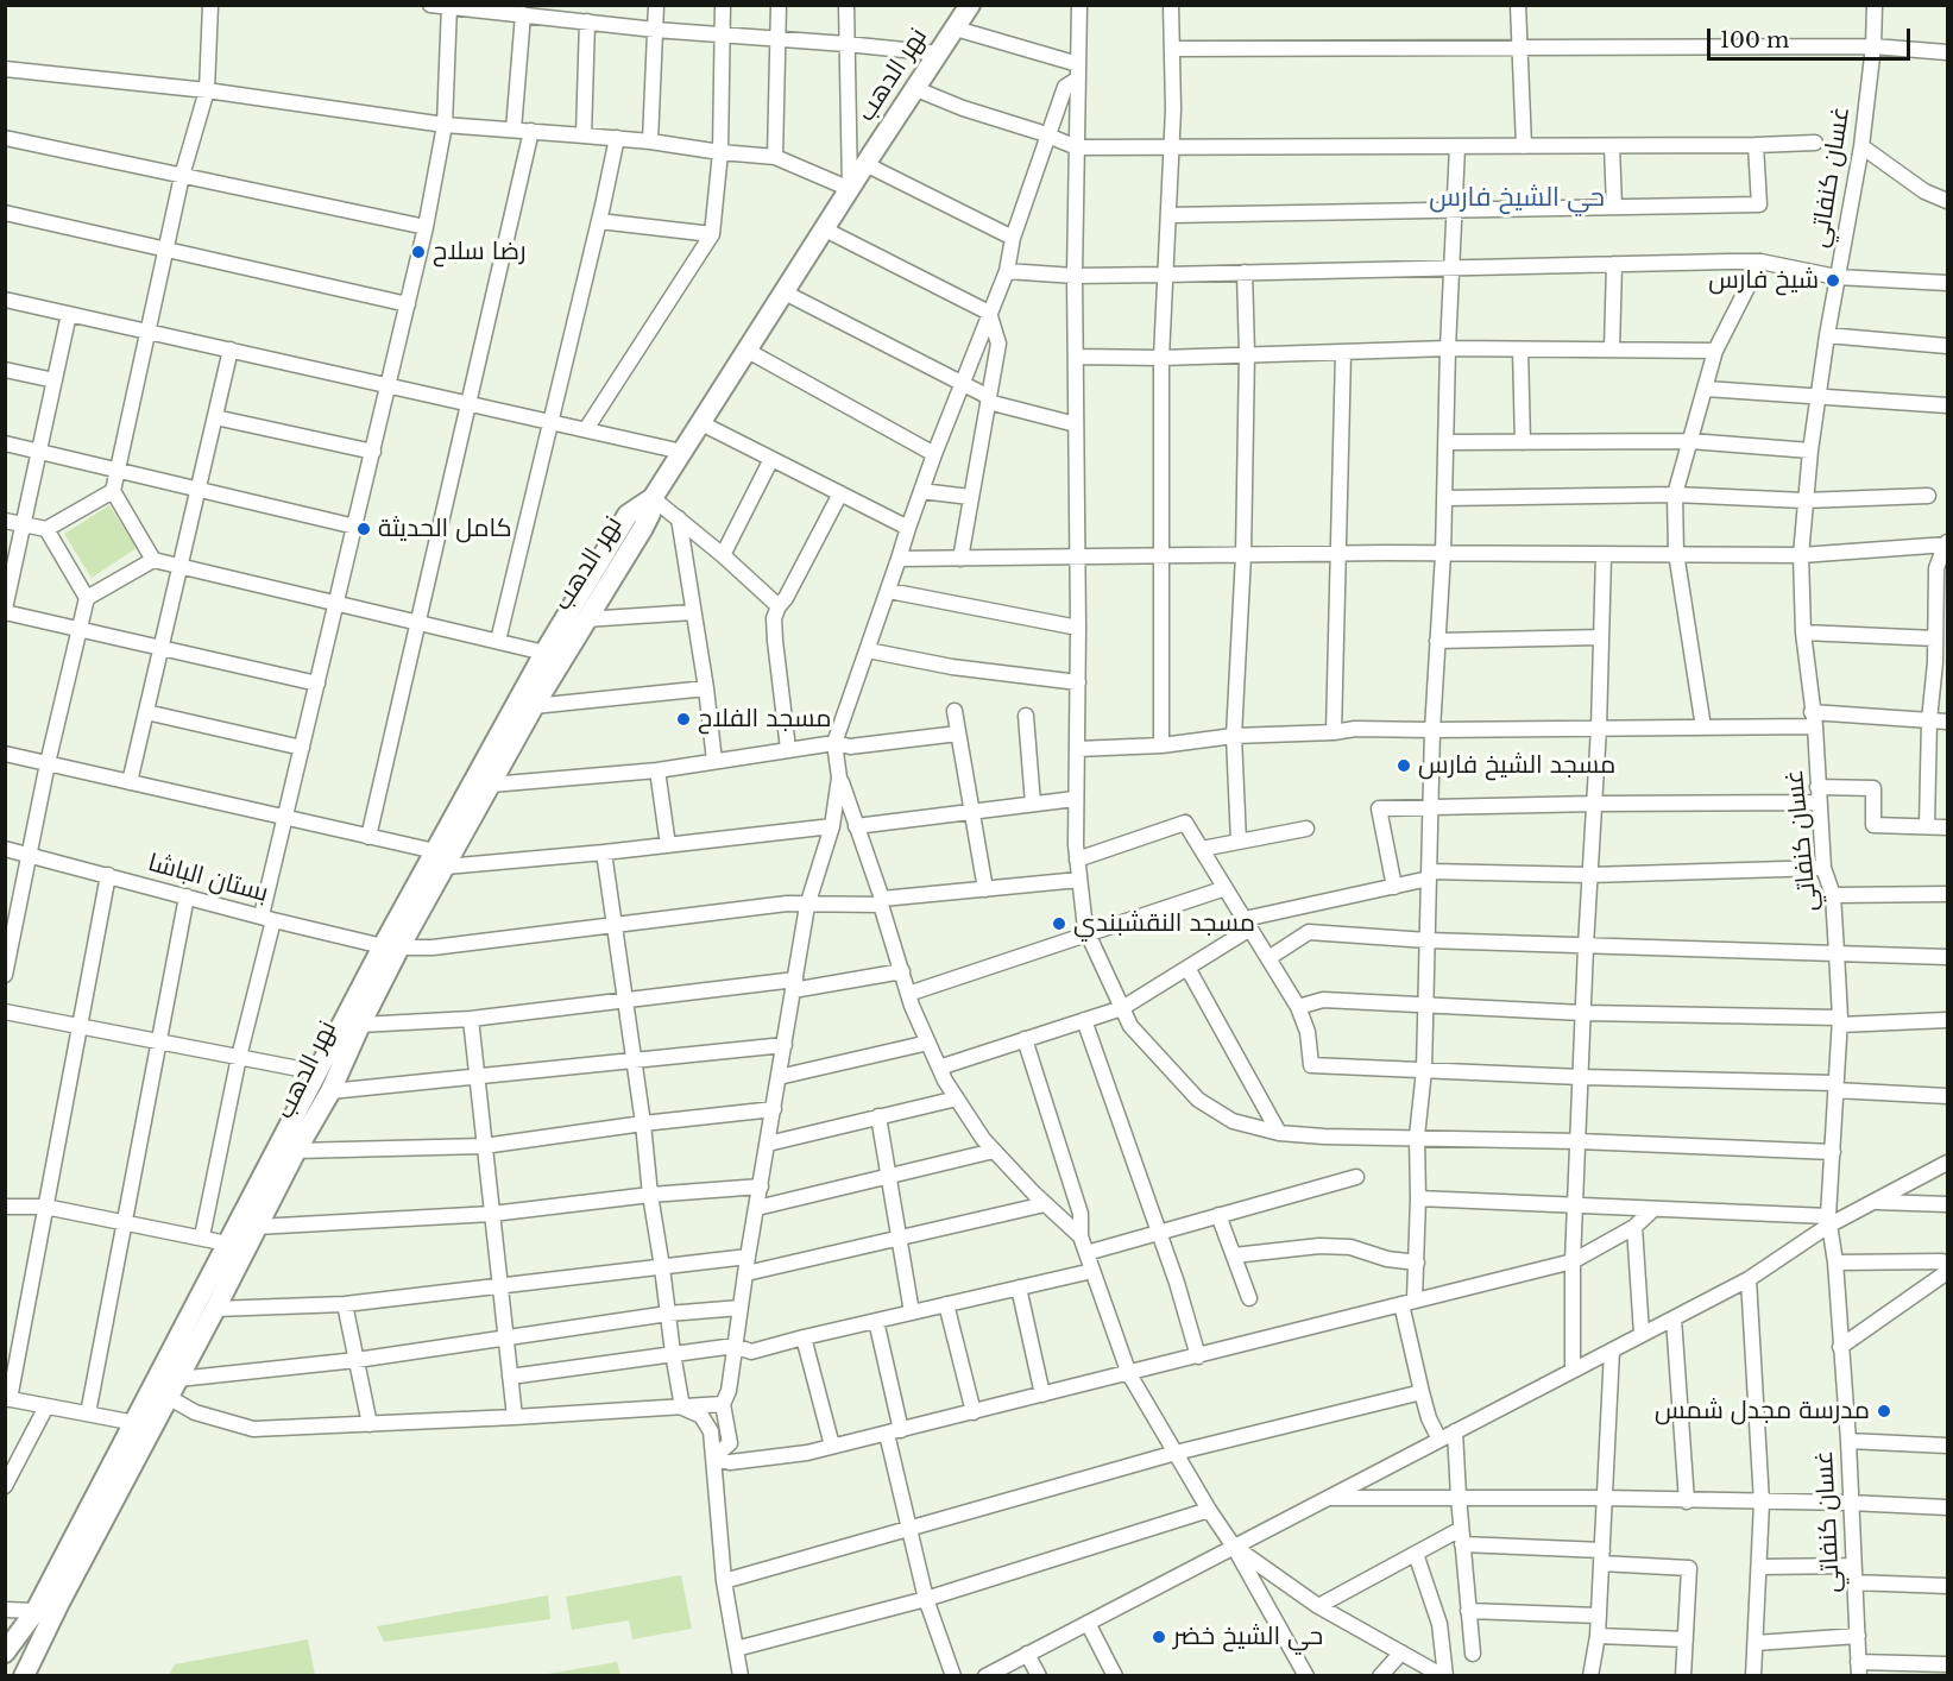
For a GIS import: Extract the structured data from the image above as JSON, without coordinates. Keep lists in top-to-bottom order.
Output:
{
  "streets": {
    "main road": ["نهر الدهب"],
    "street": ["غسان كنفاتي", "بستان الباشا"]
  },
  "crossings": [
    ["نهر الدهب", "بستان الباشا"]
  ],
  "districts": ["حي الشيخ فارس"],
  "places": [
    "رضا سلاح",
    "شيخ فارس",
    "كامل الحديثة",
    "مسجد الفلاح",
    "مسجد الشيخ فارس",
    "مسجد النقشبندي",
    "مدرسة مجدل شمس",
    "حي الشيخ خضر"
  ],
  "scale_bar": "100 m"
}
